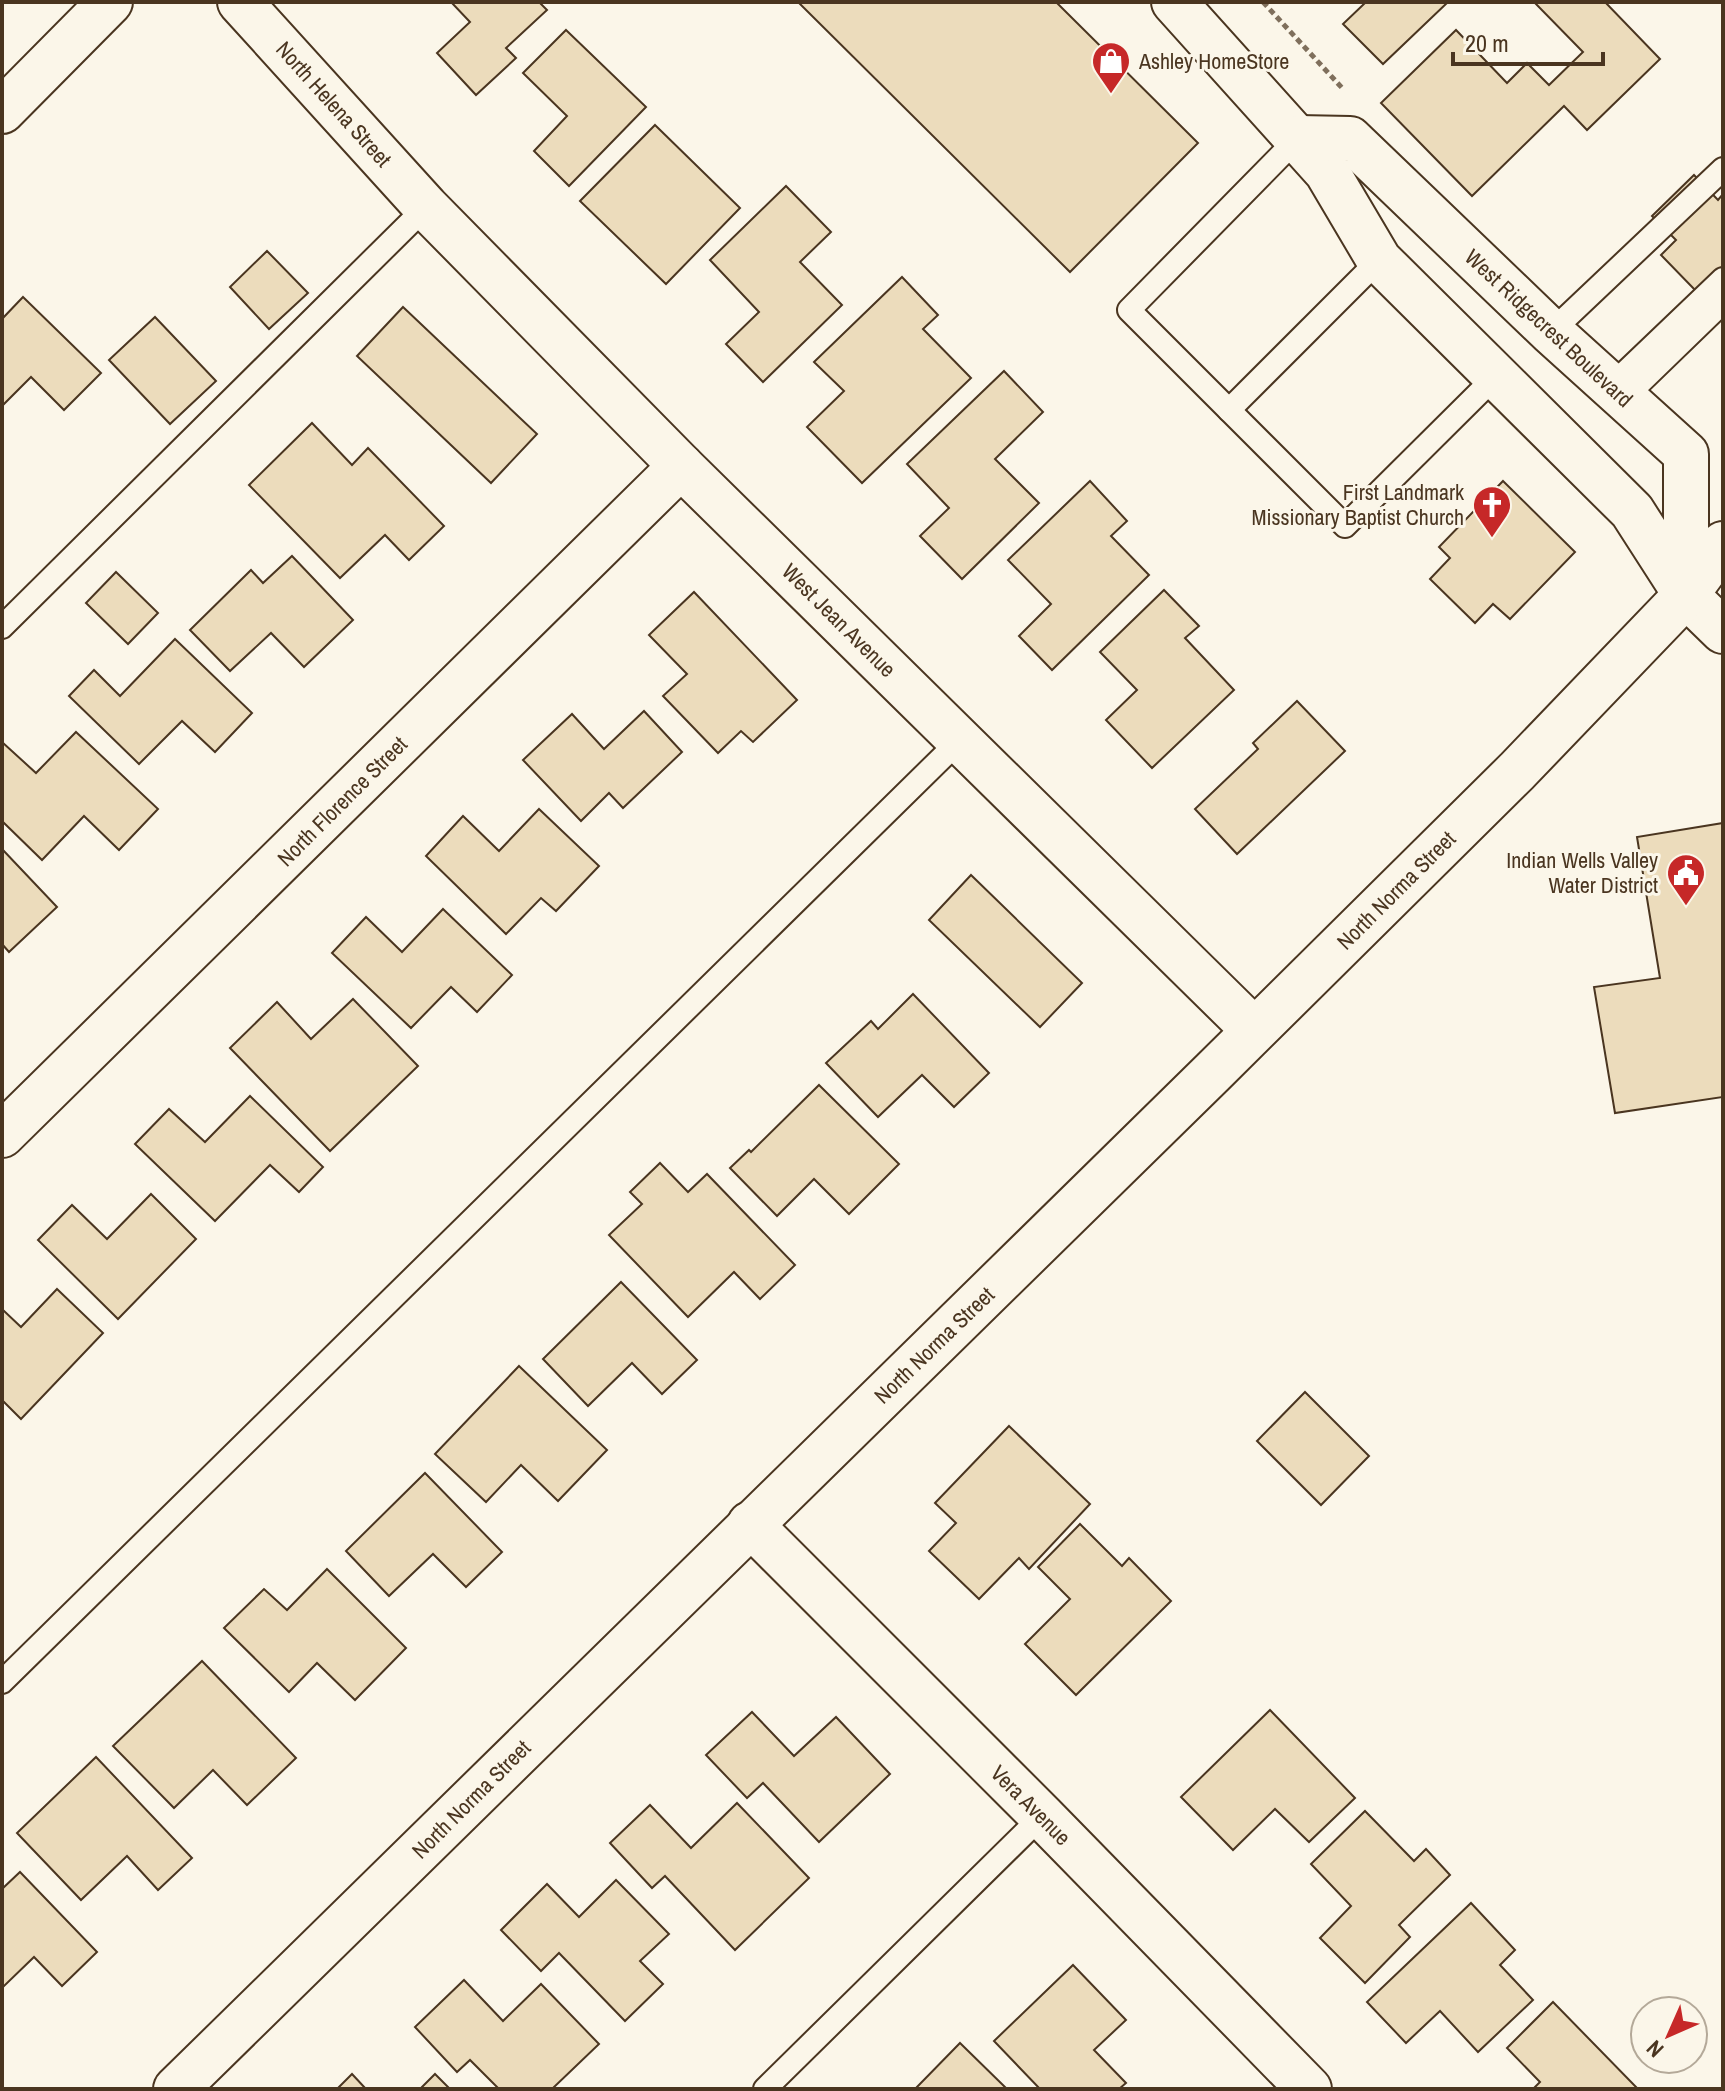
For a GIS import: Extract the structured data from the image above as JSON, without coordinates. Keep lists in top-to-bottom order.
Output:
{
  "streets": {
    "main road": [
      "North Helena Street",
      "West Ridgecrest Boulevard",
      "West Jean Avenue",
      "North Florence Street",
      "North Norma Street",
      "Vera Avenue"
    ]
  },
  "crossings": [
    ["North Helena Street", "West Jean Avenue"],
    ["West Ridgecrest Boulevard", "North Norma Street"],
    ["West Jean Avenue", "North Florence Street"],
    ["West Jean Avenue", "North Norma Street"],
    ["North Norma Street", "Vera Avenue"]
  ],
  "places": {
    "shop": ["Ashley HomeStore"],
    "church": ["First Landmark Missionary Baptist Church"],
    "public building": ["Indian Wells Valley Water District"]
  },
  "scale_bar": "20 m",
  "north": "bottom left"
}
